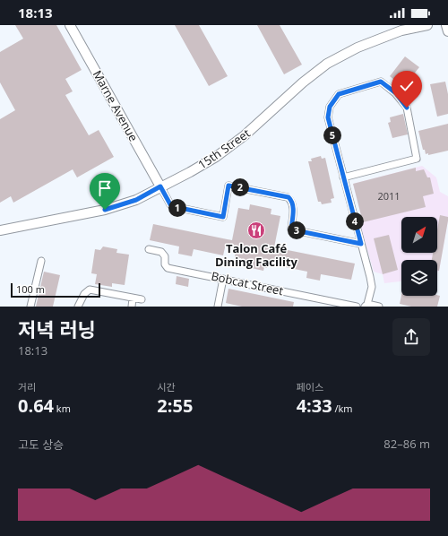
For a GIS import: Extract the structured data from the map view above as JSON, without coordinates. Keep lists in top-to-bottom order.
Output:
{
  "streets": {
    "street": ["Marne Avenue", "15th Street", "Bobcat Street"]
  },
  "crossings": [
    ["Marne Avenue", "15th Street"]
  ],
  "places": {
    "restaurant": ["Talon Café Dining Facility"]
  },
  "house_numbers": ["2011"],
  "scale_bar": "100 m",
  "north": "top right",
  "page": {
    "status": "18:13",
    "pins": [
      "5",
      "2",
      "1",
      "4",
      "3"
    ],
    "scale": "100 m",
    "heading": ["저녁 러닝", "18:13"],
    "stats": [
      ["거리", "0.64 km"],
      ["시간", "2:55"],
      ["페이스", "4:33 /km"]
    ],
    "chart": ["고도 상승", "82–86 m"]
  }
}
